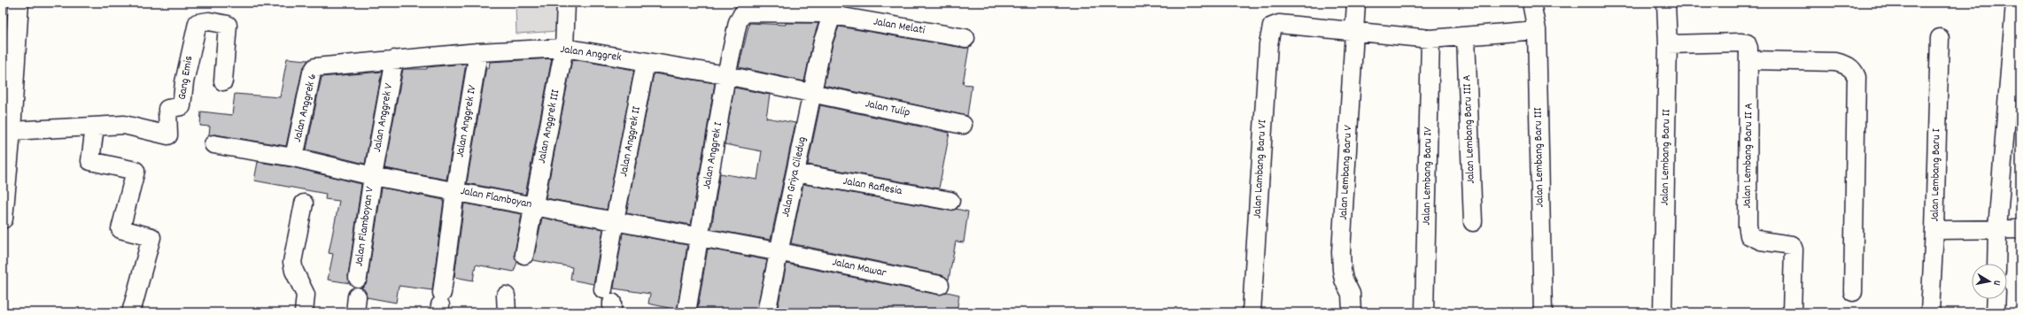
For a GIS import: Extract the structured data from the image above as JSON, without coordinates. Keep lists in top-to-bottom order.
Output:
{
  "streets": {
    "street": [
      "Jalan Melati",
      "Jalan Anggrek",
      "Gang Emis",
      "Jalan Anggrek 6",
      "Jalan Tulip",
      "Jalan Anggrek V",
      "Jalan Anggrek IV",
      "Jalan Anggrek III",
      "Jalan Lembang Baru III A",
      "Jalan Anggrek II",
      "Jalan Anggrek I",
      "Jalan Lembang Baru II A",
      "Jalan Lembang Baru III",
      "Jalan Lembang Baru II",
      "Jalan Lambang Baru VI",
      "Jalan Lembang Baru V",
      "Jalan Lembang Baru I",
      "Jalan Lembang Baru IV",
      "Jalan Griya Ciledug",
      "Jalan Raflesia",
      "Jalan Flamboyan",
      "Jalan Flamboyan V",
      "Jalan Mawar"
    ]
  },
  "crossings": [
    ["Jalan Melati", "Jalan Griya Ciledug"],
    ["Jalan Anggrek", "Jalan Anggrek 6"],
    ["Jalan Anggrek", "Jalan Tulip"],
    ["Jalan Anggrek", "Jalan Anggrek V"],
    ["Jalan Anggrek", "Jalan Anggrek IV"],
    ["Jalan Anggrek", "Jalan Anggrek III"],
    ["Jalan Anggrek", "Jalan Anggrek II"],
    ["Jalan Anggrek", "Jalan Anggrek I"],
    ["Jalan Anggrek", "Jalan Griya Ciledug"],
    ["Jalan Anggrek 6", "Jalan Flamboyan"],
    ["Jalan Tulip", "Jalan Griya Ciledug"],
    ["Jalan Anggrek V", "Jalan Flamboyan"],
    ["Jalan Anggrek V", "Jalan Flamboyan V"],
    ["Jalan Anggrek IV", "Jalan Flamboyan"],
    ["Jalan Anggrek III", "Jalan Flamboyan"],
    ["Jalan Anggrek II", "Jalan Flamboyan"],
    ["Jalan Anggrek I", "Jalan Flamboyan"],
    ["Jalan Lembang Baru II A", "Jalan Lembang Baru II"],
    ["Jalan Lambang Baru VI", "Jalan Lembang Baru V"],
    ["Jalan Griya Ciledug", "Jalan Raflesia"],
    ["Jalan Griya Ciledug", "Jalan Flamboyan"],
    ["Jalan Griya Ciledug", "Jalan Mawar"],
    ["Jalan Flamboyan", "Jalan Flamboyan V"],
    ["Jalan Flamboyan", "Jalan Mawar"]
  ],
  "north": "right"
}
